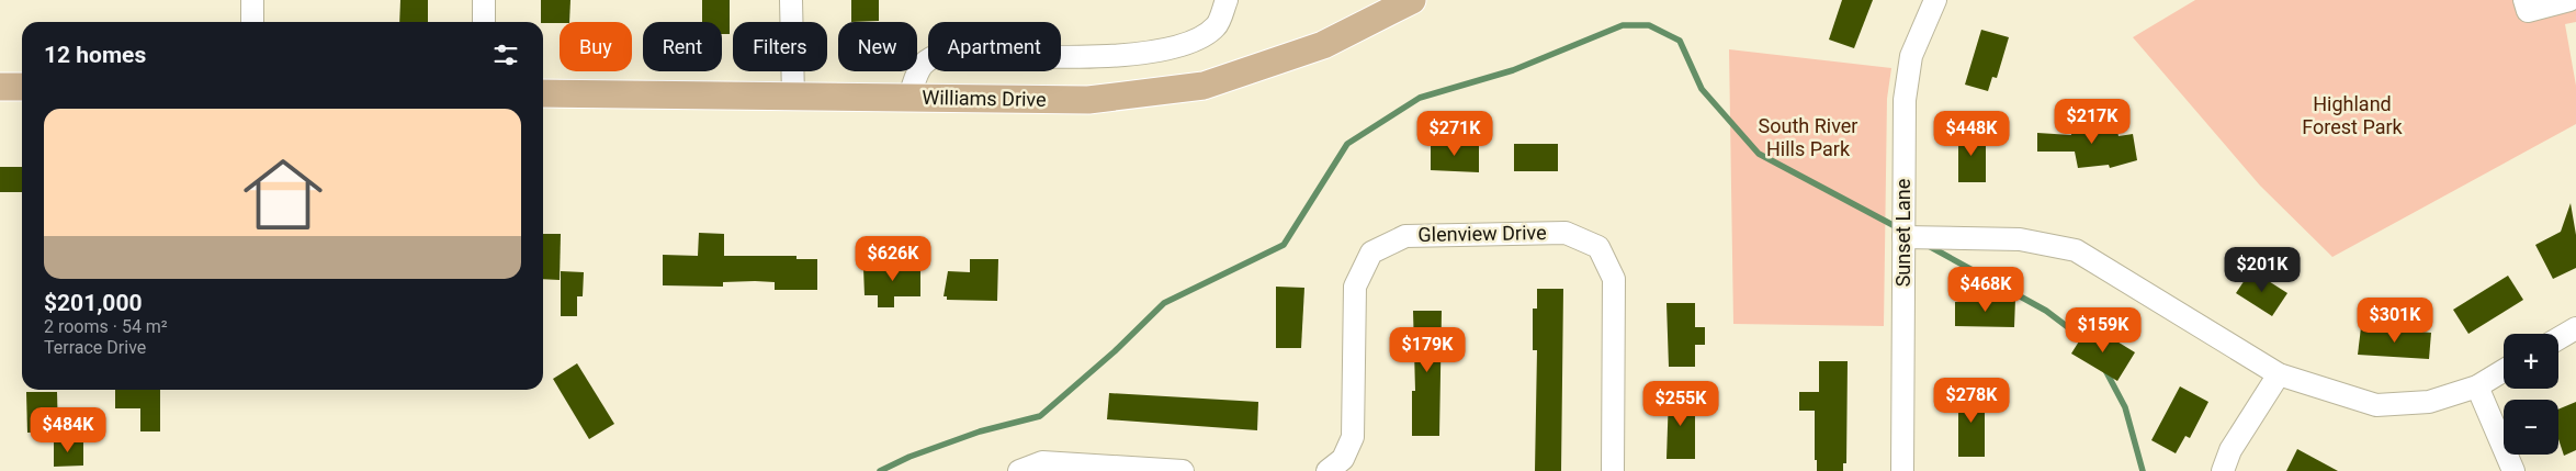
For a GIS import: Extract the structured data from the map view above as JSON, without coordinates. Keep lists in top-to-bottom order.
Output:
{
  "streets": {
    "main road": ["Williams Drive"],
    "street": ["Sunset Lane", "Glenview Drive"]
  },
  "parks": ["Highland Forest Park", "South River Hills Park"],
  "page": {
    "chip": [
      "Buy",
      "Rent",
      "Filters",
      "New",
      "Apartment"
    ],
    "heading": "12 homes",
    "list": [
      {
        "name": "$201,000",
        "note": "2 rooms · 54 m² · Terrace Drive"
      }
    ],
    "price": [
      "$217K",
      "$271K",
      "$448K",
      "$626K",
      "$201K",
      "$468K",
      "$301K",
      "$159K",
      "$179K",
      "$278K",
      "$255K",
      "$484K"
    ],
    "map_buttons": ["+", "−"]
  }
}
